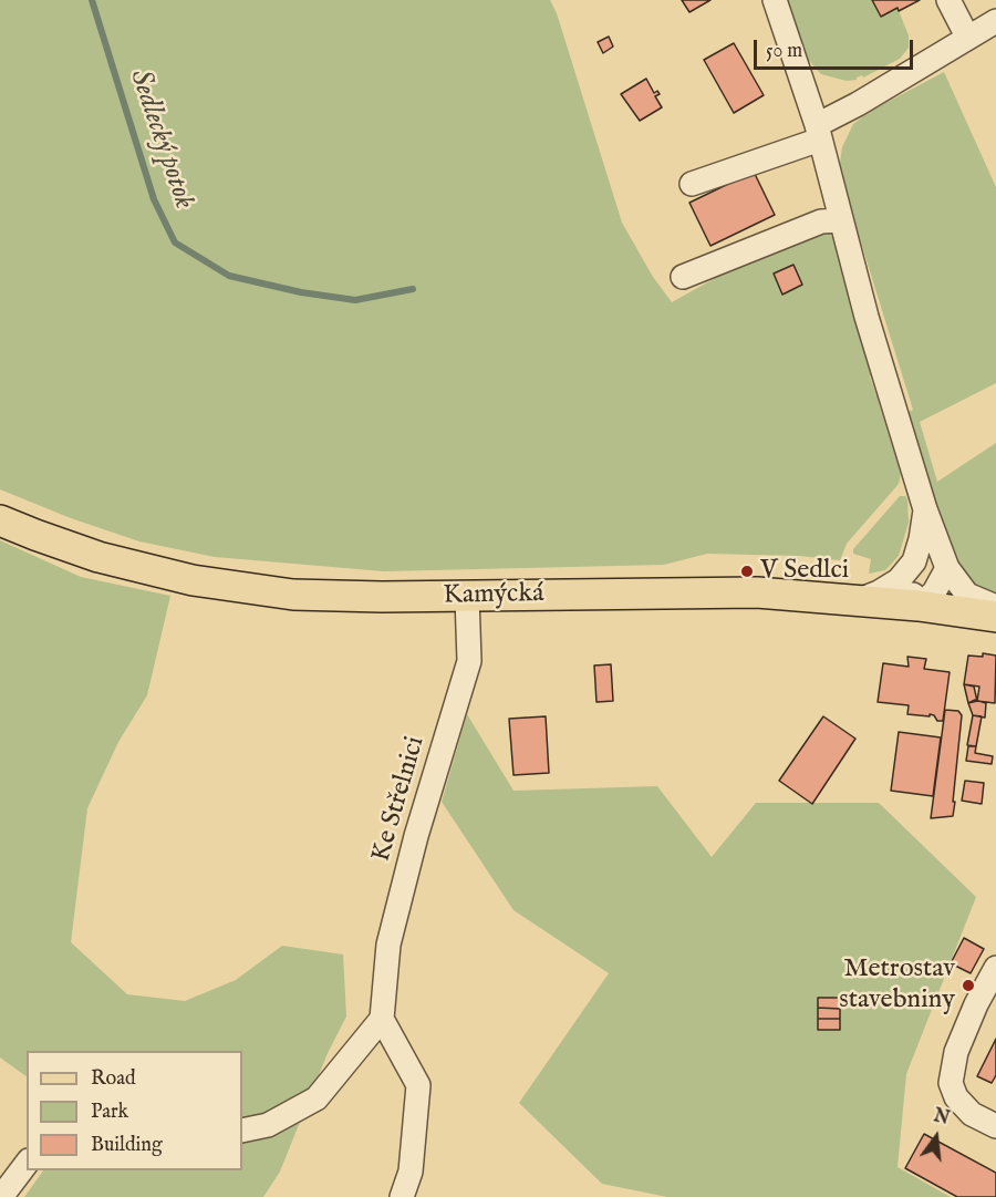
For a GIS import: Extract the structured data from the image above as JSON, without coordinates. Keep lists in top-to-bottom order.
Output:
{
  "streets": {
    "main road": ["Kamýcká"],
    "street": ["Ke Střelnici"]
  },
  "crossings": [
    ["Kamýcká", "Ke Střelnici"]
  ],
  "water": ["Sedlecký potok"],
  "places": ["V Sedlci", "Metrostav stavebniny"],
  "legend": ["Road", "Park", "Building"],
  "scale_bar": "50 m",
  "north": "top"
}
